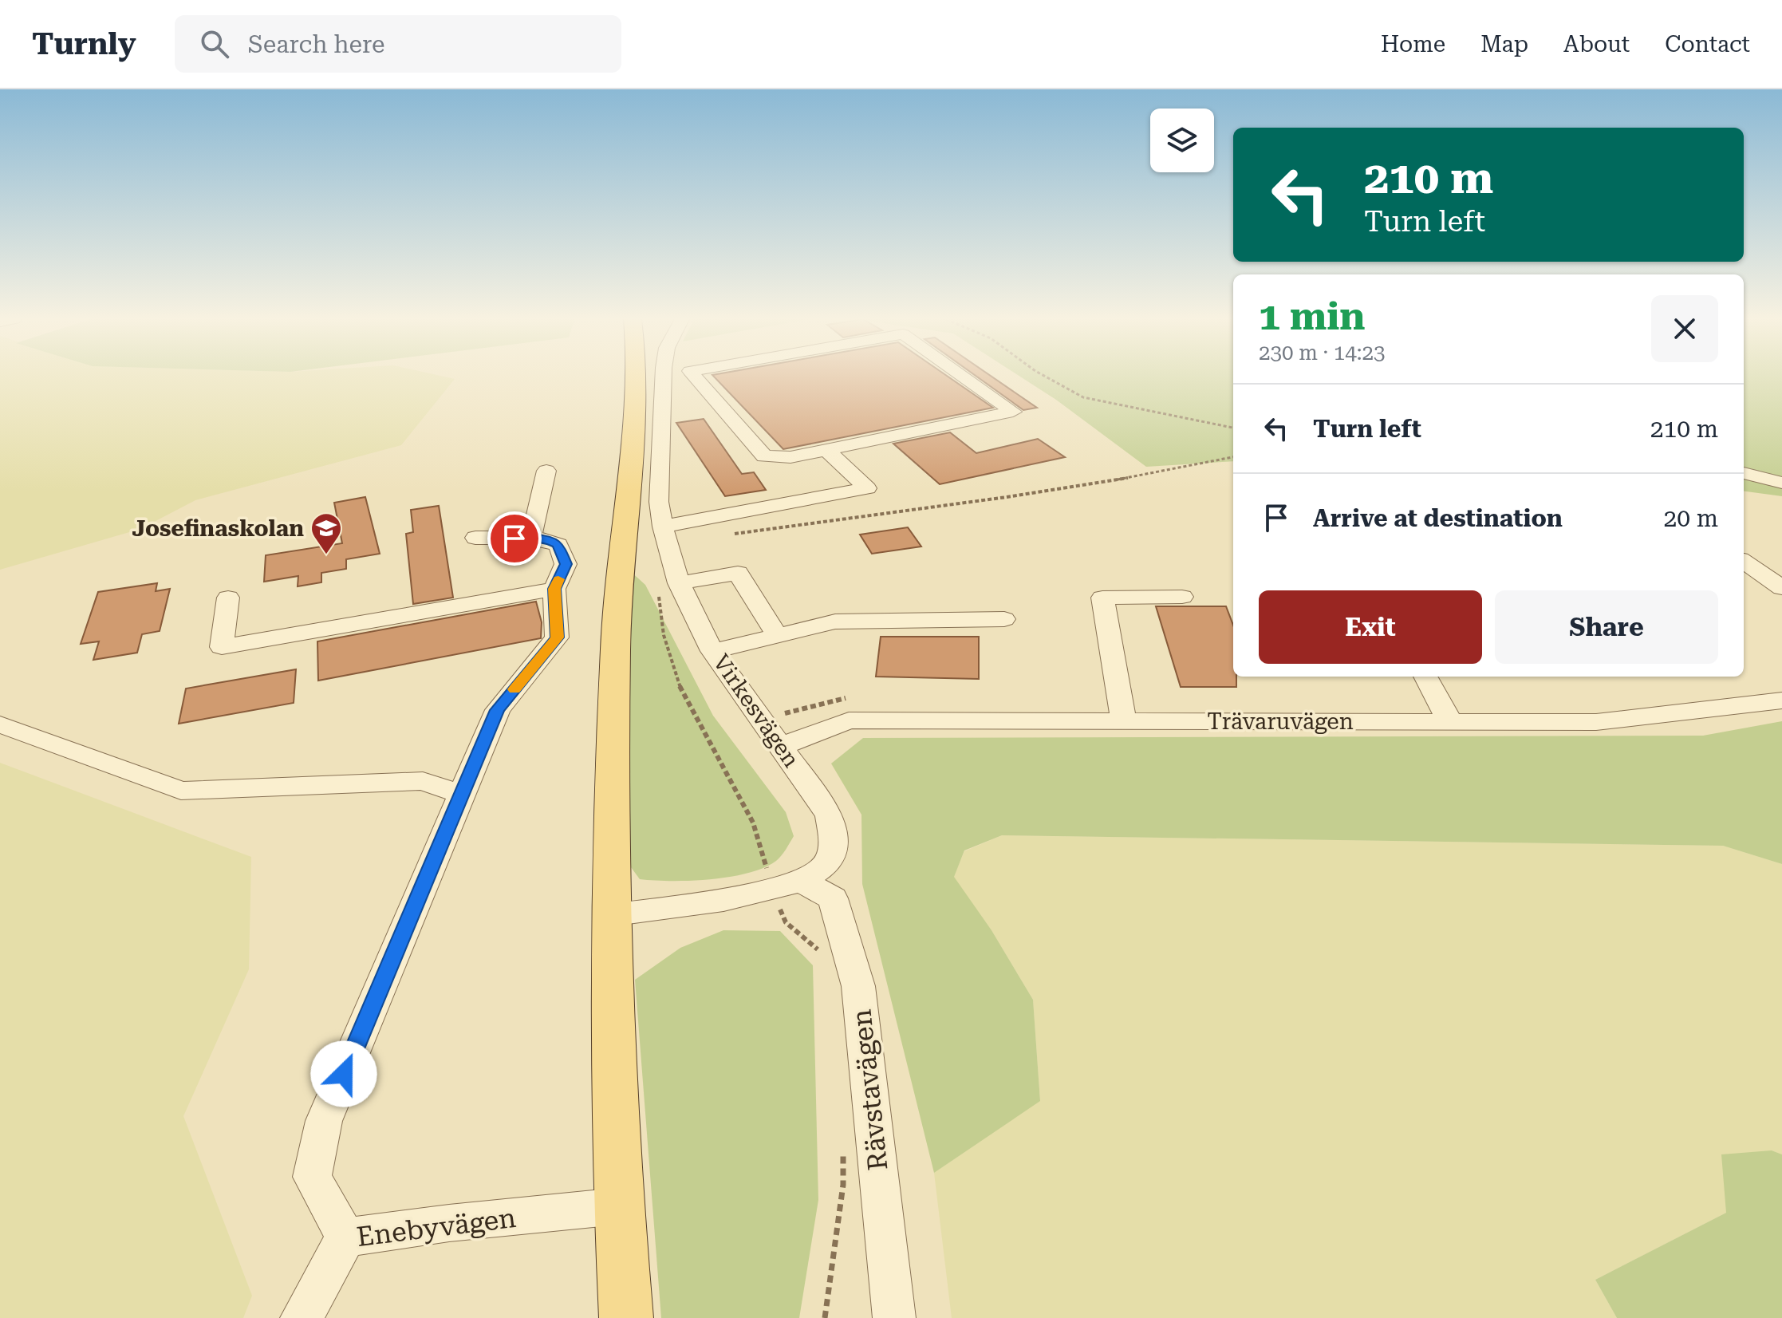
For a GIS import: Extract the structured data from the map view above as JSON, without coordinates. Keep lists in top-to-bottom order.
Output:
{
  "streets": {
    "street": [
      "Virkesvägen",
      "Trävaruvägen",
      "Rävstavägen",
      "Enebyvägen"
    ]
  },
  "crossings": [
    ["Virkesvägen", "Trävaruvägen"],
    ["Virkesvägen", "Rävstavägen"]
  ],
  "places": {
    "school or university": ["Josefinaskolan"]
  },
  "page": {
    "header": "Turnly",
    "search": "Search here",
    "nav": [
      "Home",
      "Map",
      "About",
      "Contact"
    ],
    "turn": ["210 m", "Turn left"],
    "heading": ["1 min", "230 m · 14:23"],
    "list": [
      {
        "name": "Turn left",
        "value": "210 m"
      },
      {
        "name": "Arrive at destination",
        "value": "20 m"
      }
    ],
    "buttons": ["Exit", "Share"]
  }
}
